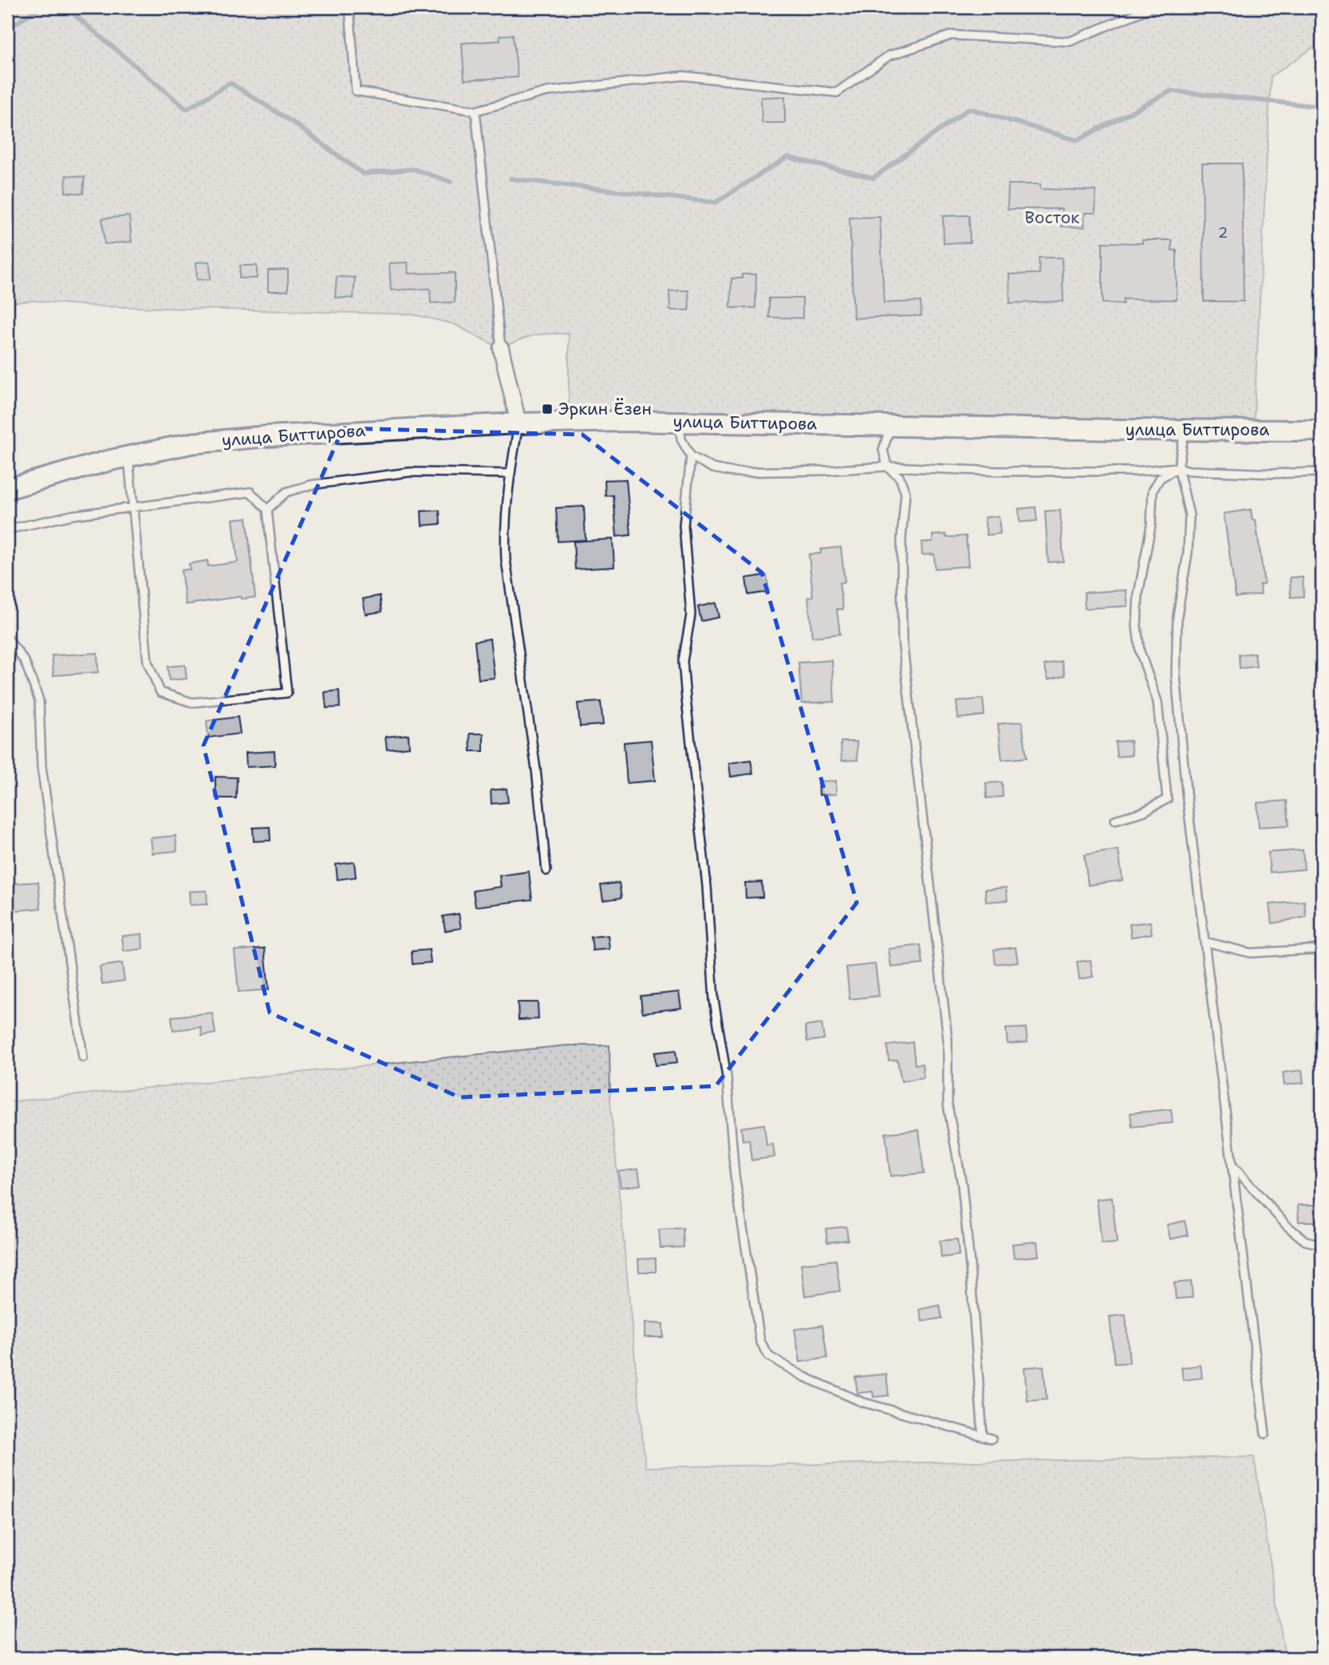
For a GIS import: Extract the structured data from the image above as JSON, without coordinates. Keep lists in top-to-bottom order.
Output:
{
  "streets": {
    "street": ["улица Биттирова"]
  },
  "parks": ["Восток"],
  "places": {
    "transit": ["Эркин Ёзен"]
  },
  "house_numbers": ["2"]
}
